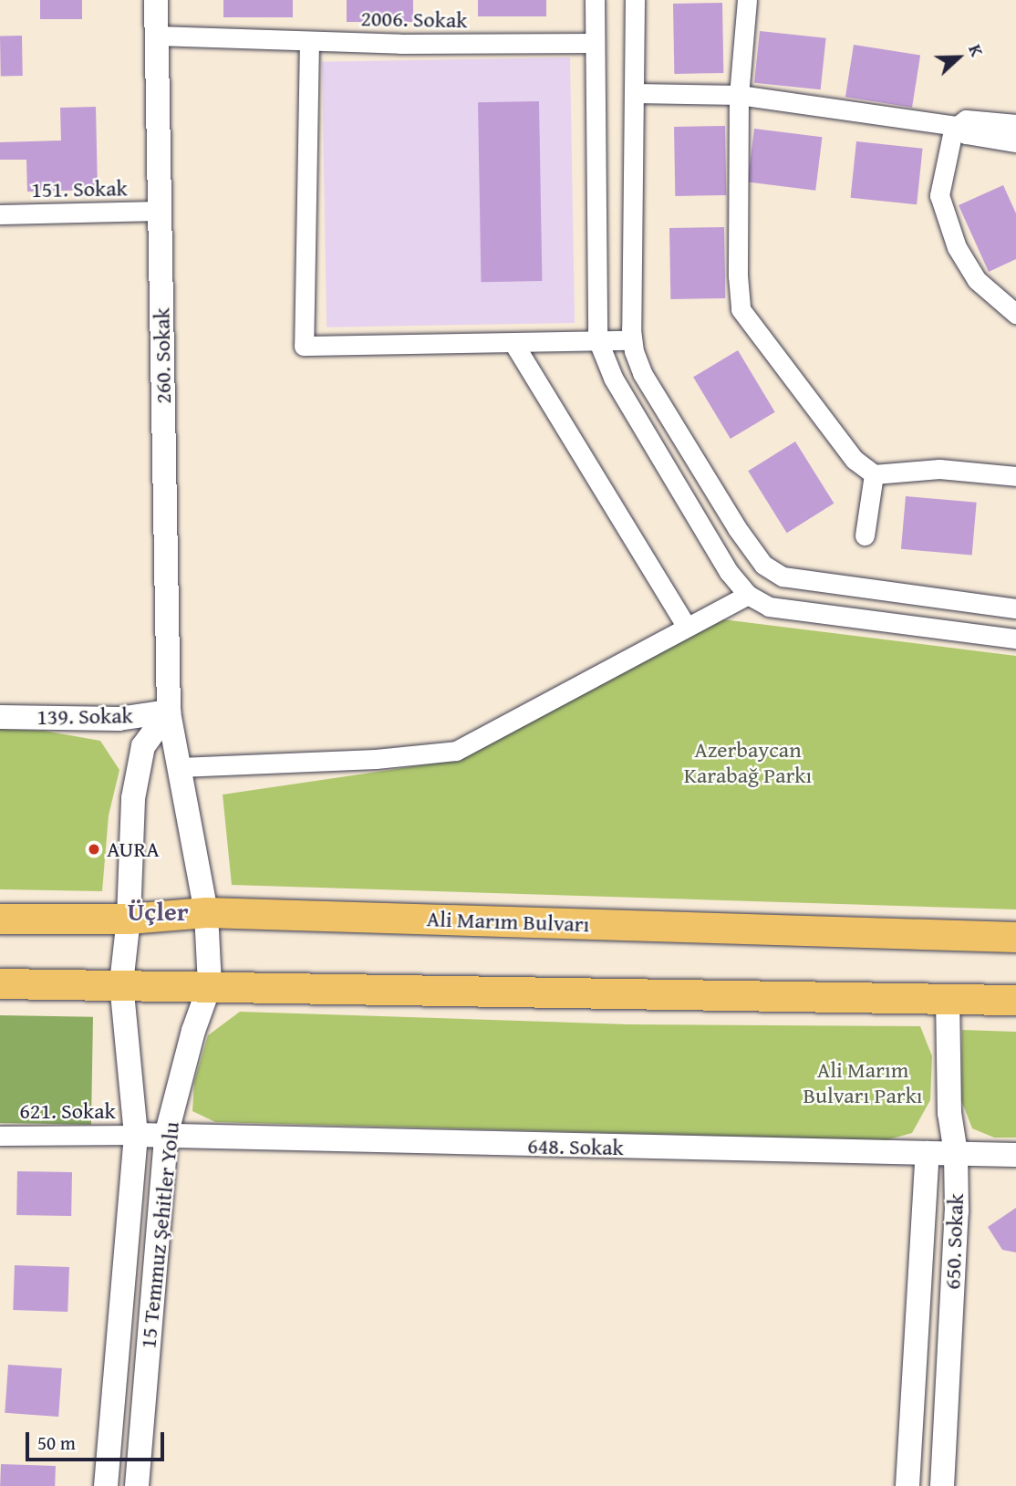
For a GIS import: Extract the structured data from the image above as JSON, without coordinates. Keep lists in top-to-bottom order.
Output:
{
  "streets": {
    "main road": ["Ali Marım Bulvarı"],
    "street": [
      "2006. Sokak",
      "151. Sokak",
      "260. Sokak",
      "139. Sokak",
      "621. Sokak",
      "648. Sokak",
      "15 Temmuz Şehitler Yolu",
      "650. Sokak"
    ]
  },
  "crossings": [
    ["2006. Sokak", "260. Sokak"],
    ["151. Sokak", "260. Sokak"],
    ["260. Sokak", "139. Sokak"],
    ["260. Sokak", "15 Temmuz Şehitler Yolu"],
    ["139. Sokak", "15 Temmuz Şehitler Yolu"],
    ["Ali Marım Bulvarı", "15 Temmuz Şehitler Yolu"],
    ["621. Sokak", "648. Sokak"],
    ["621. Sokak", "15 Temmuz Şehitler Yolu"],
    ["648. Sokak", "15 Temmuz Şehitler Yolu"],
    ["648. Sokak", "650. Sokak"]
  ],
  "districts": ["Üçler"],
  "parks": ["Azerbaycan Karabağ Parkı", "Ali Marım Bulvarı Parkı"],
  "places": ["AURA"],
  "scale_bar": "50 m",
  "north": "right"
}
